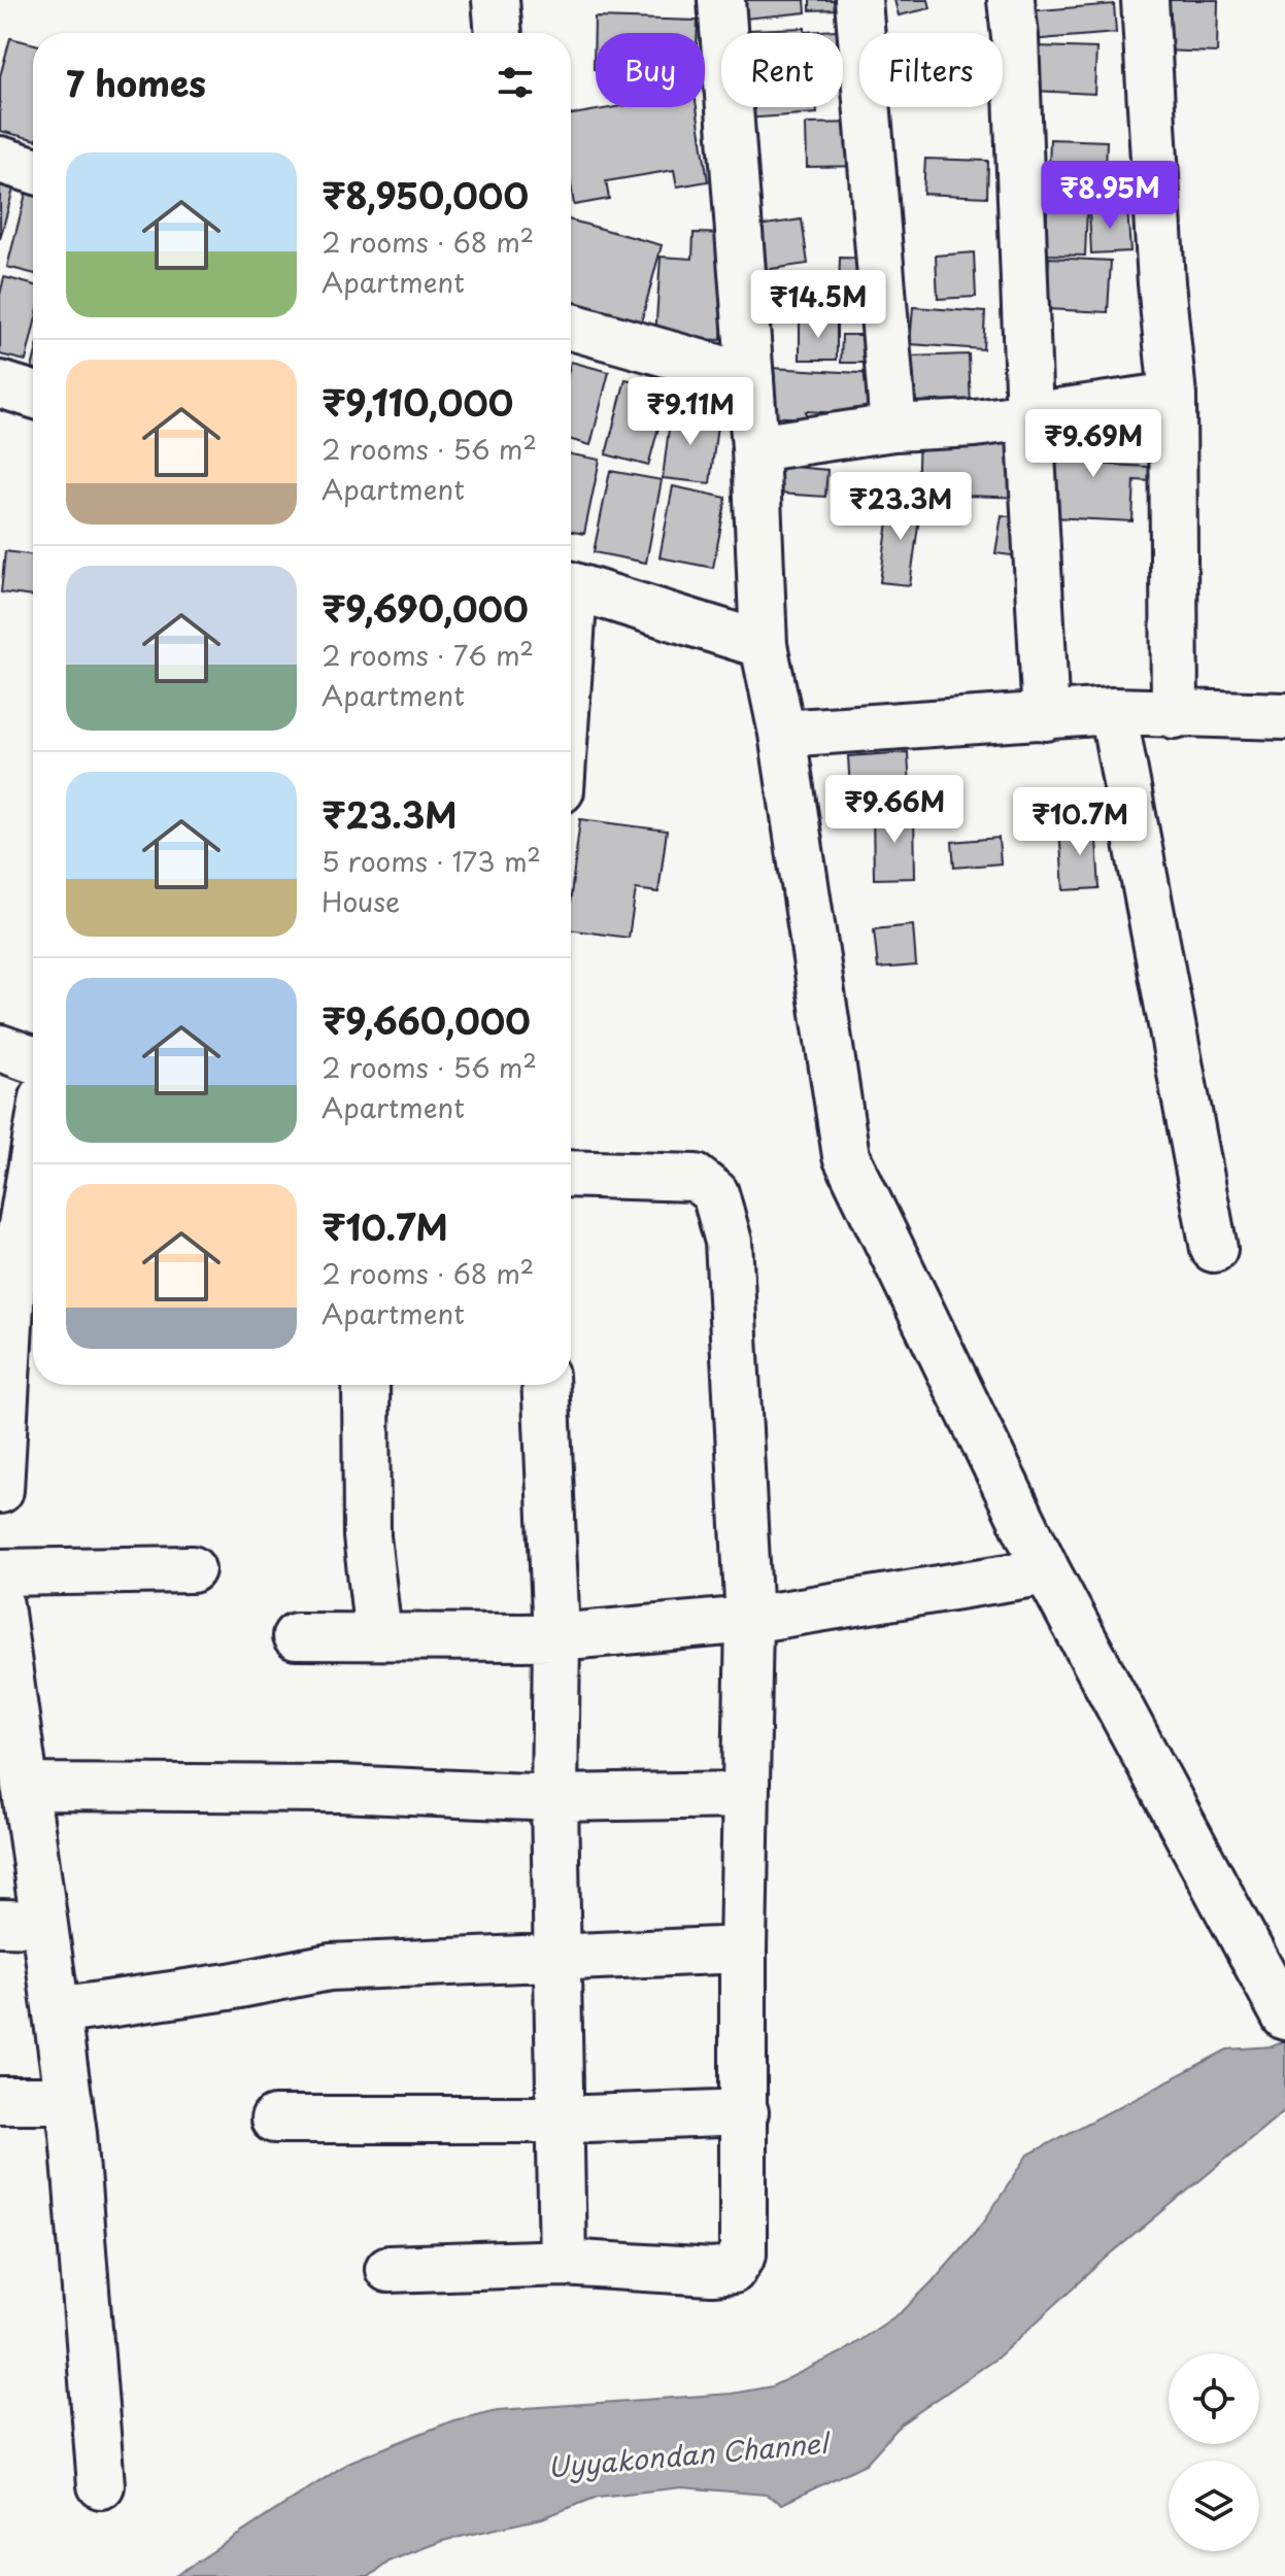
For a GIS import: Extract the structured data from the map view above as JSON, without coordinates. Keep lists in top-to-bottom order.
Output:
{
  "water": ["Uyyakondan Channel"],
  "page": {
    "chip": ["Buy", "Rent", "Filters"],
    "heading": "7 homes",
    "list": [
      {
        "name": "₹8,950,000",
        "note": "2 rooms · 68 m² · Apartment"
      },
      {
        "name": "₹9,110,000",
        "note": "2 rooms · 56 m² · Apartment"
      },
      {
        "name": "₹9,690,000",
        "note": "2 rooms · 76 m² · Apartment"
      },
      {
        "name": "₹23.3M",
        "note": "5 rooms · 173 m² · House"
      },
      {
        "name": "₹9,660,000",
        "note": "2 rooms · 56 m² · Apartment"
      },
      {
        "name": "₹10.7M",
        "note": "2 rooms · 68 m² · Apartment"
      }
    ],
    "price": [
      "₹8.95M",
      "₹14.5M",
      "₹9.11M",
      "₹9.69M",
      "₹23.3M",
      "₹9.66M",
      "₹10.7M"
    ]
  }
}
